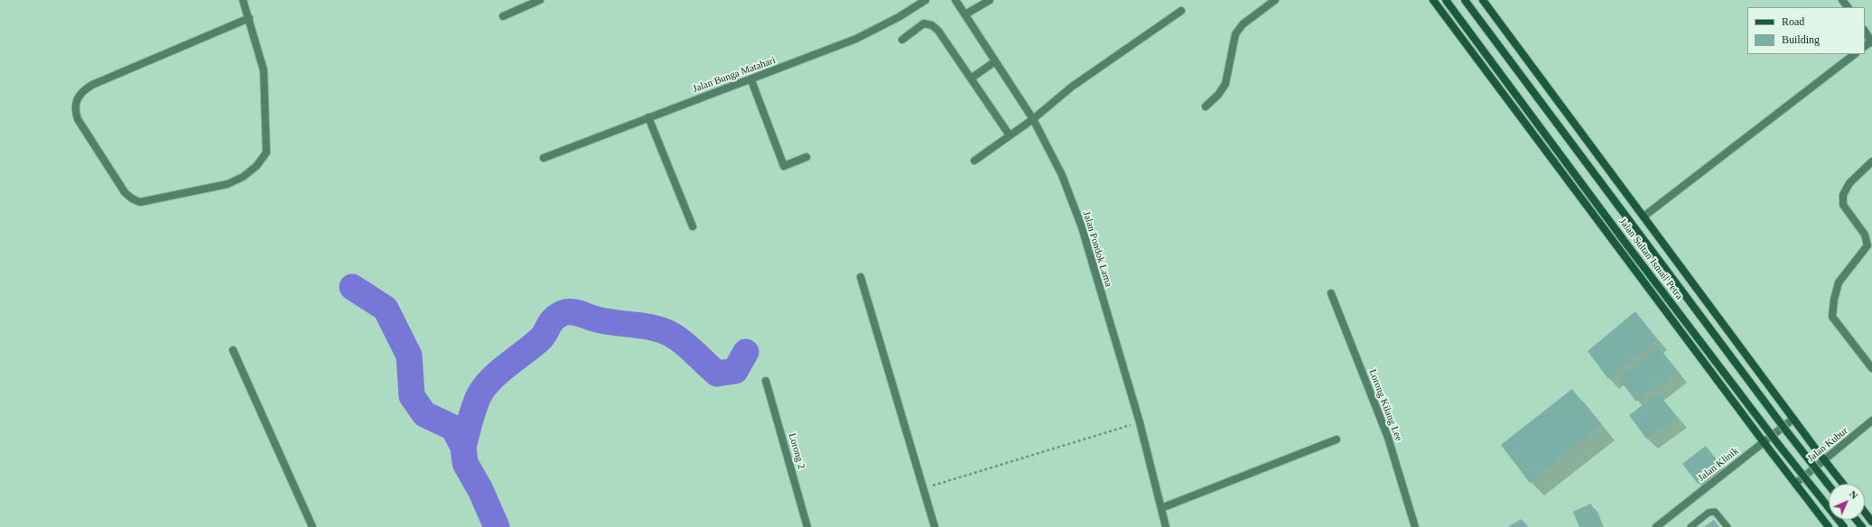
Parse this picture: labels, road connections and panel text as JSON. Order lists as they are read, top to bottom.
{
  "streets": {
    "street": [
      "Jalan Bunga Matahari",
      "Jalan Pondok Lama",
      "Jalan Sultan Ismail Petra",
      "Lorong Kilang Lee",
      "Jalan Kubur",
      "Lorong 2",
      "Jalan Klinik"
    ]
  },
  "legend": ["Road", "Building"],
  "north": "top right"
}
